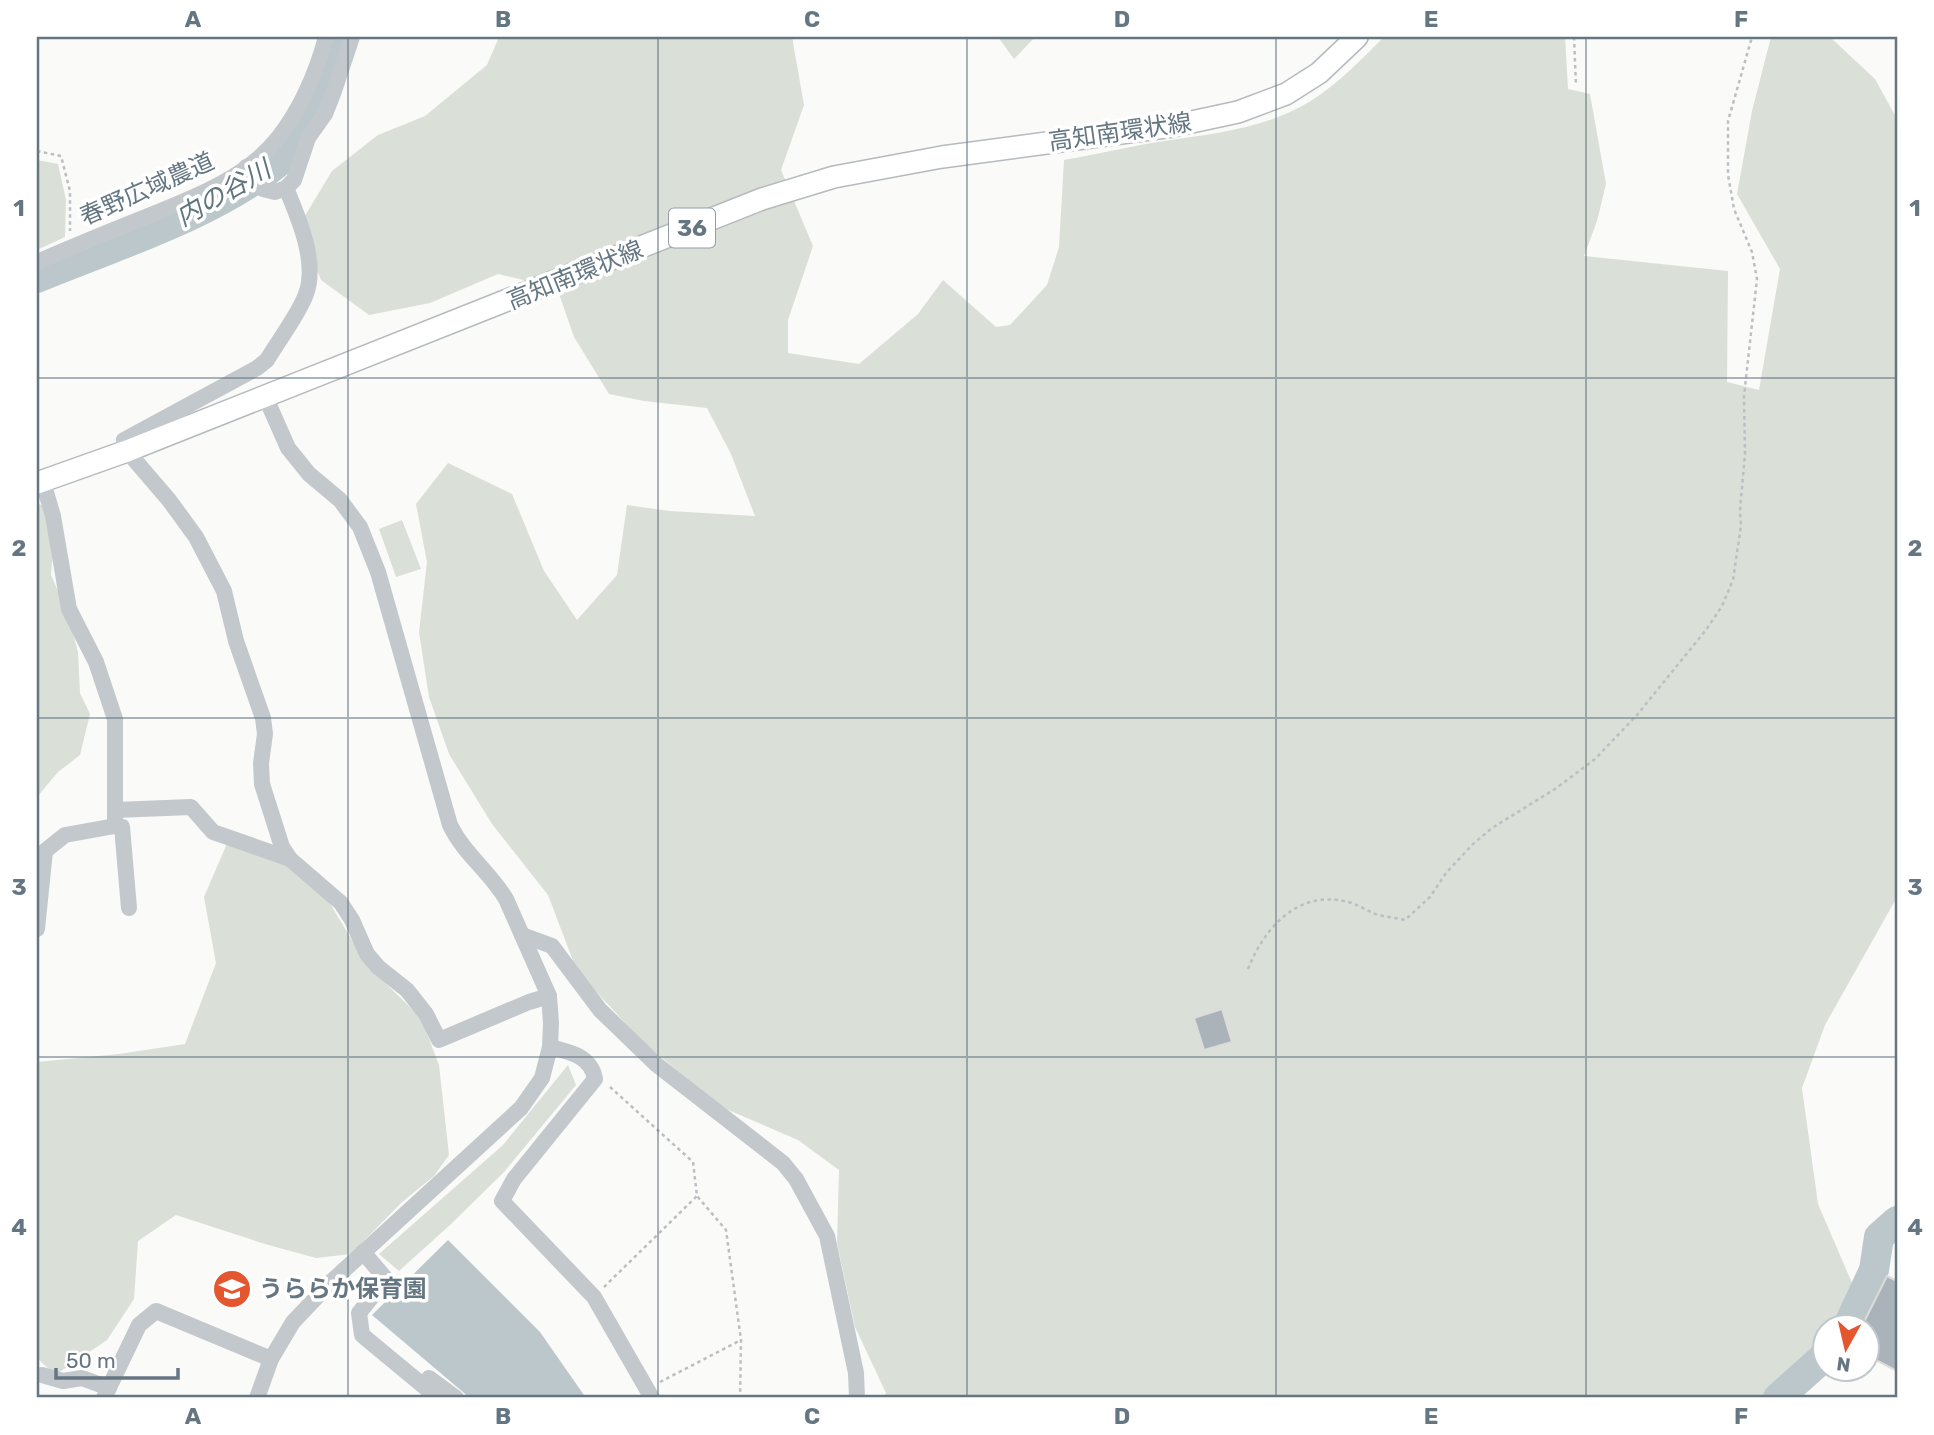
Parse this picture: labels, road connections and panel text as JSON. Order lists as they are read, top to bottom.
{
  "streets": {
    "main road": ["高知南環状線", "36"],
    "street": ["春野広域農道"]
  },
  "water": ["内の谷川"],
  "places": {
    "school or university": ["うららか保育園"]
  },
  "scale_bar": "50 m",
  "north": "bottom",
  "grid": {
    "columns": [
      "A",
      "B",
      "C",
      "D",
      "E",
      "F"
    ],
    "rows": [
      "1",
      "2",
      "3",
      "4"
    ]
  }
}
